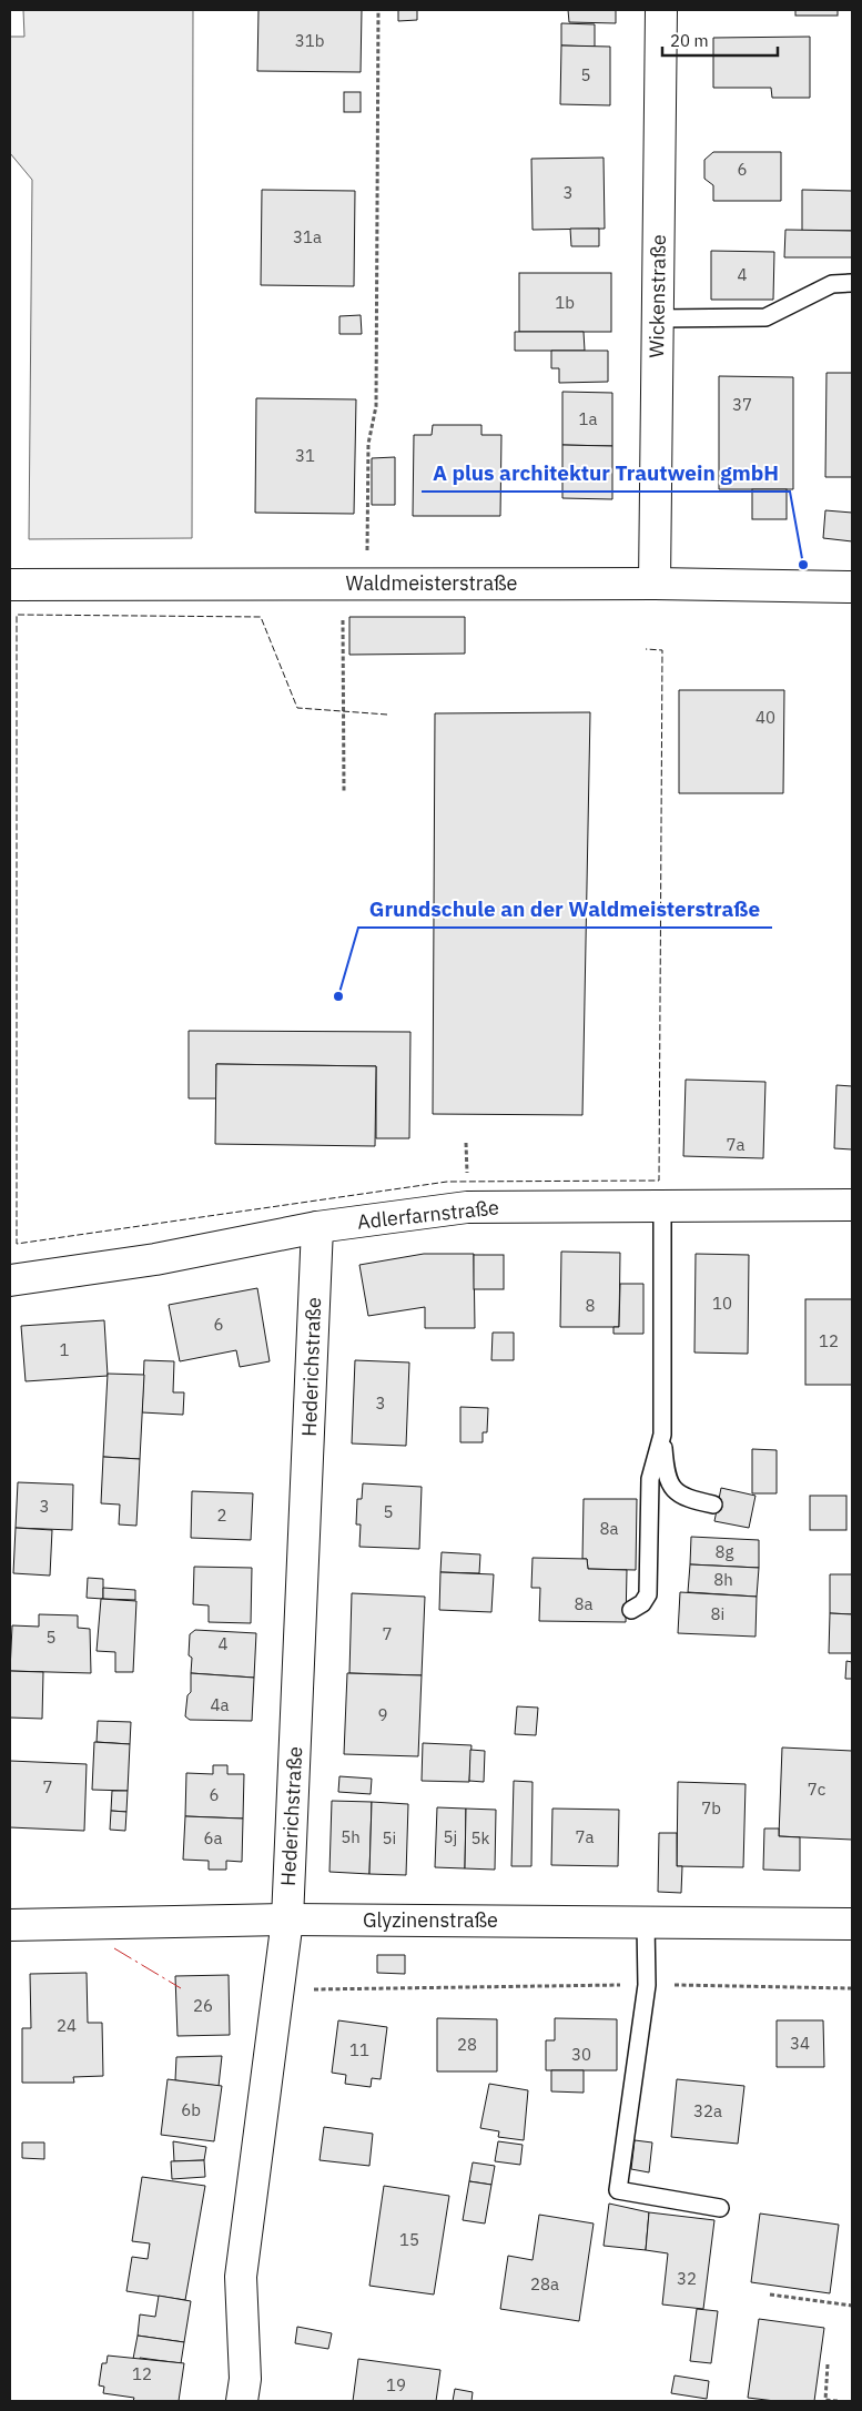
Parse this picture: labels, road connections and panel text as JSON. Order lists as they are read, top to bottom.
{
  "streets": {
    "street": [
      "Wickenstraße",
      "Waldmeisterstraße",
      "Adlerfarnstraße",
      "Hederichstraße",
      "Glyzinenstraße"
    ]
  },
  "crossings": [
    ["Wickenstraße", "Waldmeisterstraße"],
    ["Adlerfarnstraße", "Hederichstraße"],
    ["Hederichstraße", "Glyzinenstraße"]
  ],
  "places": ["A plus architektur Trautwein gmbH", "Grundschule an der Waldmeisterstraße"],
  "house_numbers": [
    "31b",
    "5",
    "6",
    "3",
    "31a",
    "4",
    "1b",
    "37",
    "1a",
    "31",
    "40",
    "7a",
    "10",
    "8",
    "6",
    "12",
    "1",
    "3",
    "3",
    "5",
    "2",
    "8a",
    "8g",
    "8h",
    "8a",
    "8i",
    "7",
    "5",
    "4",
    "4a",
    "9",
    "7",
    "7c",
    "6",
    "7b",
    "5h",
    "5j",
    "7a",
    "6a",
    "5i",
    "5k",
    "26",
    "24",
    "34",
    "28",
    "11",
    "30",
    "6b",
    "32a",
    "15",
    "32",
    "28a",
    "12",
    "19"
  ],
  "scale_bar": "20 m"
}
